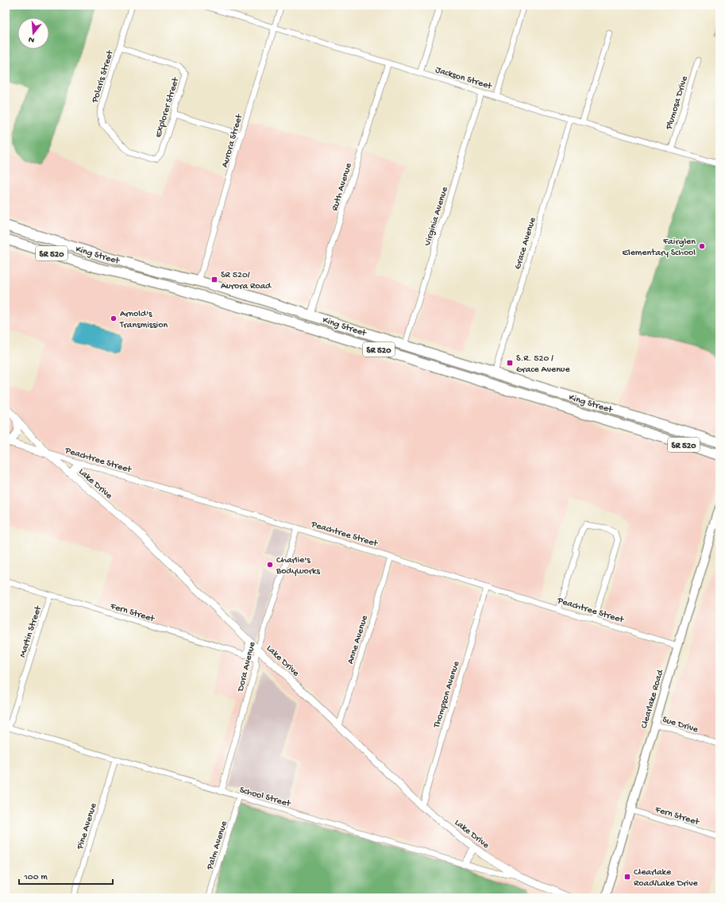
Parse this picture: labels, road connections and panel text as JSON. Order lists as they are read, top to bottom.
{
  "streets": {
    "main road": ["SR 520", "King Street", "Clearlake Road"],
    "street": [
      "Polaris Street",
      "Jackson Street",
      "Plumosa Drive",
      "Explorer Street",
      "Aurora Street",
      "Ruth Avenue",
      "Virginia Avenue",
      "Grace Avenue",
      "Peachtree Street",
      "Lake Drive",
      "Fern Street",
      "Martin Street",
      "Anne Avenue",
      "Dora Avenue",
      "Thompson Avenue",
      "Sue Drive",
      "School Street",
      "Pine Avenue",
      "Palm Avenue"
    ]
  },
  "crossings": [
    ["Polaris Street", "Explorer Street"],
    ["Jackson Street", "Plumosa Drive"],
    ["Jackson Street", "Aurora Street"],
    ["Jackson Street", "Ruth Avenue"],
    ["Jackson Street", "Virginia Avenue"],
    ["Jackson Street", "Grace Avenue"],
    ["Aurora Street", "King Street"],
    ["Ruth Avenue", "King Street"],
    ["Virginia Avenue", "King Street"],
    ["Grace Avenue", "King Street"],
    ["Peachtree Street", "Lake Drive"],
    ["Peachtree Street", "Anne Avenue"],
    ["Peachtree Street", "Dora Avenue"],
    ["Peachtree Street", "Thompson Avenue"],
    ["Peachtree Street", "Clearlake Road"],
    ["Lake Drive", "Anne Avenue"],
    ["Lake Drive", "Dora Avenue"],
    ["Lake Drive", "Thompson Avenue"],
    ["Lake Drive", "School Street"],
    ["Fern Street", "Martin Street"],
    ["Fern Street", "Dora Avenue"],
    ["Fern Street", "Clearlake Road"],
    ["Martin Street", "School Street"],
    ["Dora Avenue", "School Street"],
    ["Clearlake Road", "Sue Drive"],
    ["School Street", "Pine Avenue"],
    ["School Street", "Palm Avenue"]
  ],
  "places": {
    "other": ["Fairglen Elementary School", "Arnold's Transmission", "Charlie's Bodyworks"],
    "transit": ["SR 520/ Aurora Road", "S.R. 520 / Grace Avenue", "Clearlake Road/Lake Drive"]
  },
  "scale_bar": "100 m",
  "north": "bottom"
}
